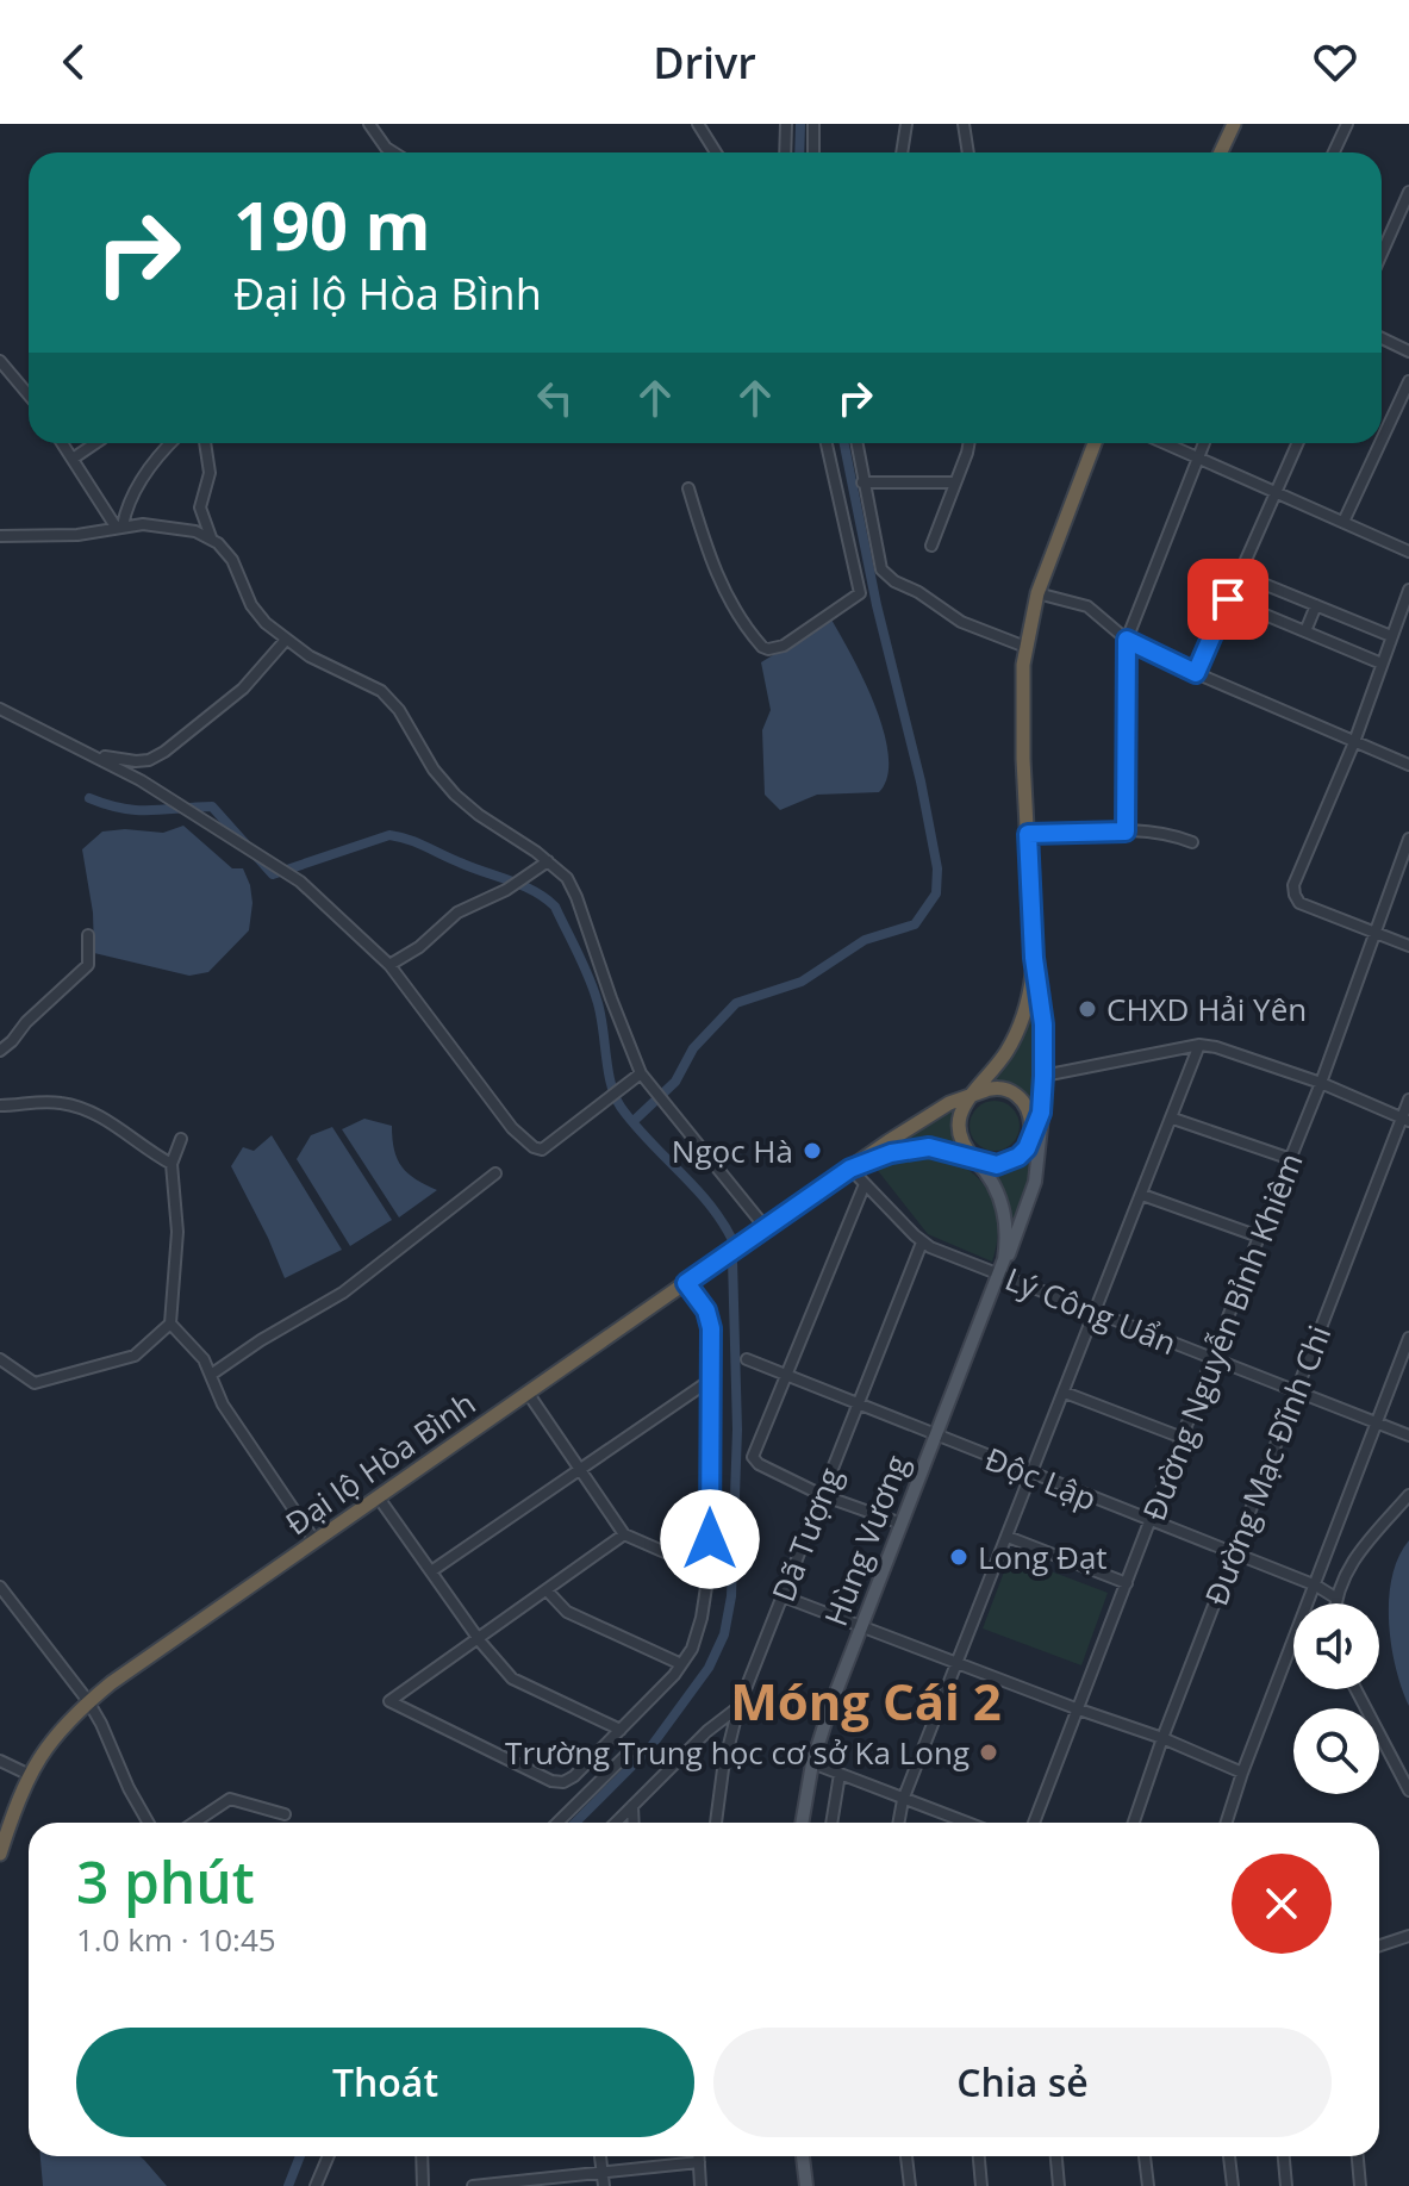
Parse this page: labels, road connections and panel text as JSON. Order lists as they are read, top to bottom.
{
  "streets": {
    "highway": ["Đại lộ Hòa Bình"],
    "main road": ["Hùng Vương"],
    "street": [
      "Lý Công Uẩn",
      "Đường Nguyễn Bỉnh Khiêm",
      "Đường Mạc Đĩnh Chi",
      "Độc Lập",
      "Dã Tượng"
    ]
  },
  "crossings": [
    ["Lý Công Uẩn", "Đường Nguyễn Bỉnh Khiêm"],
    ["Lý Công Uẩn", "Đại lộ Hòa Bình"],
    ["Lý Công Uẩn", "Đường Mạc Đĩnh Chi"],
    ["Lý Công Uẩn", "Dã Tượng"],
    ["Lý Công Uẩn", "Hùng Vương"],
    ["Đường Nguyễn Bỉnh Khiêm", "Độc Lập"],
    ["Đường Mạc Đĩnh Chi", "Độc Lập"],
    ["Độc Lập", "Dã Tượng"],
    ["Độc Lập", "Hùng Vương"]
  ],
  "districts": ["Móng Cái 2"],
  "places": [
    "CHXD Hải Yên",
    "Ngọc Hà",
    "Long Đạt",
    "Trường Trung học cơ sở Ka Long"
  ],
  "page": {
    "header": "Drivr",
    "turn": ["190 m", "Đại lộ Hòa Bình"],
    "heading": ["3 phút", "1.0 km · 10:45"],
    "buttons": ["Thoát", "Chia sẻ"]
  }
}
